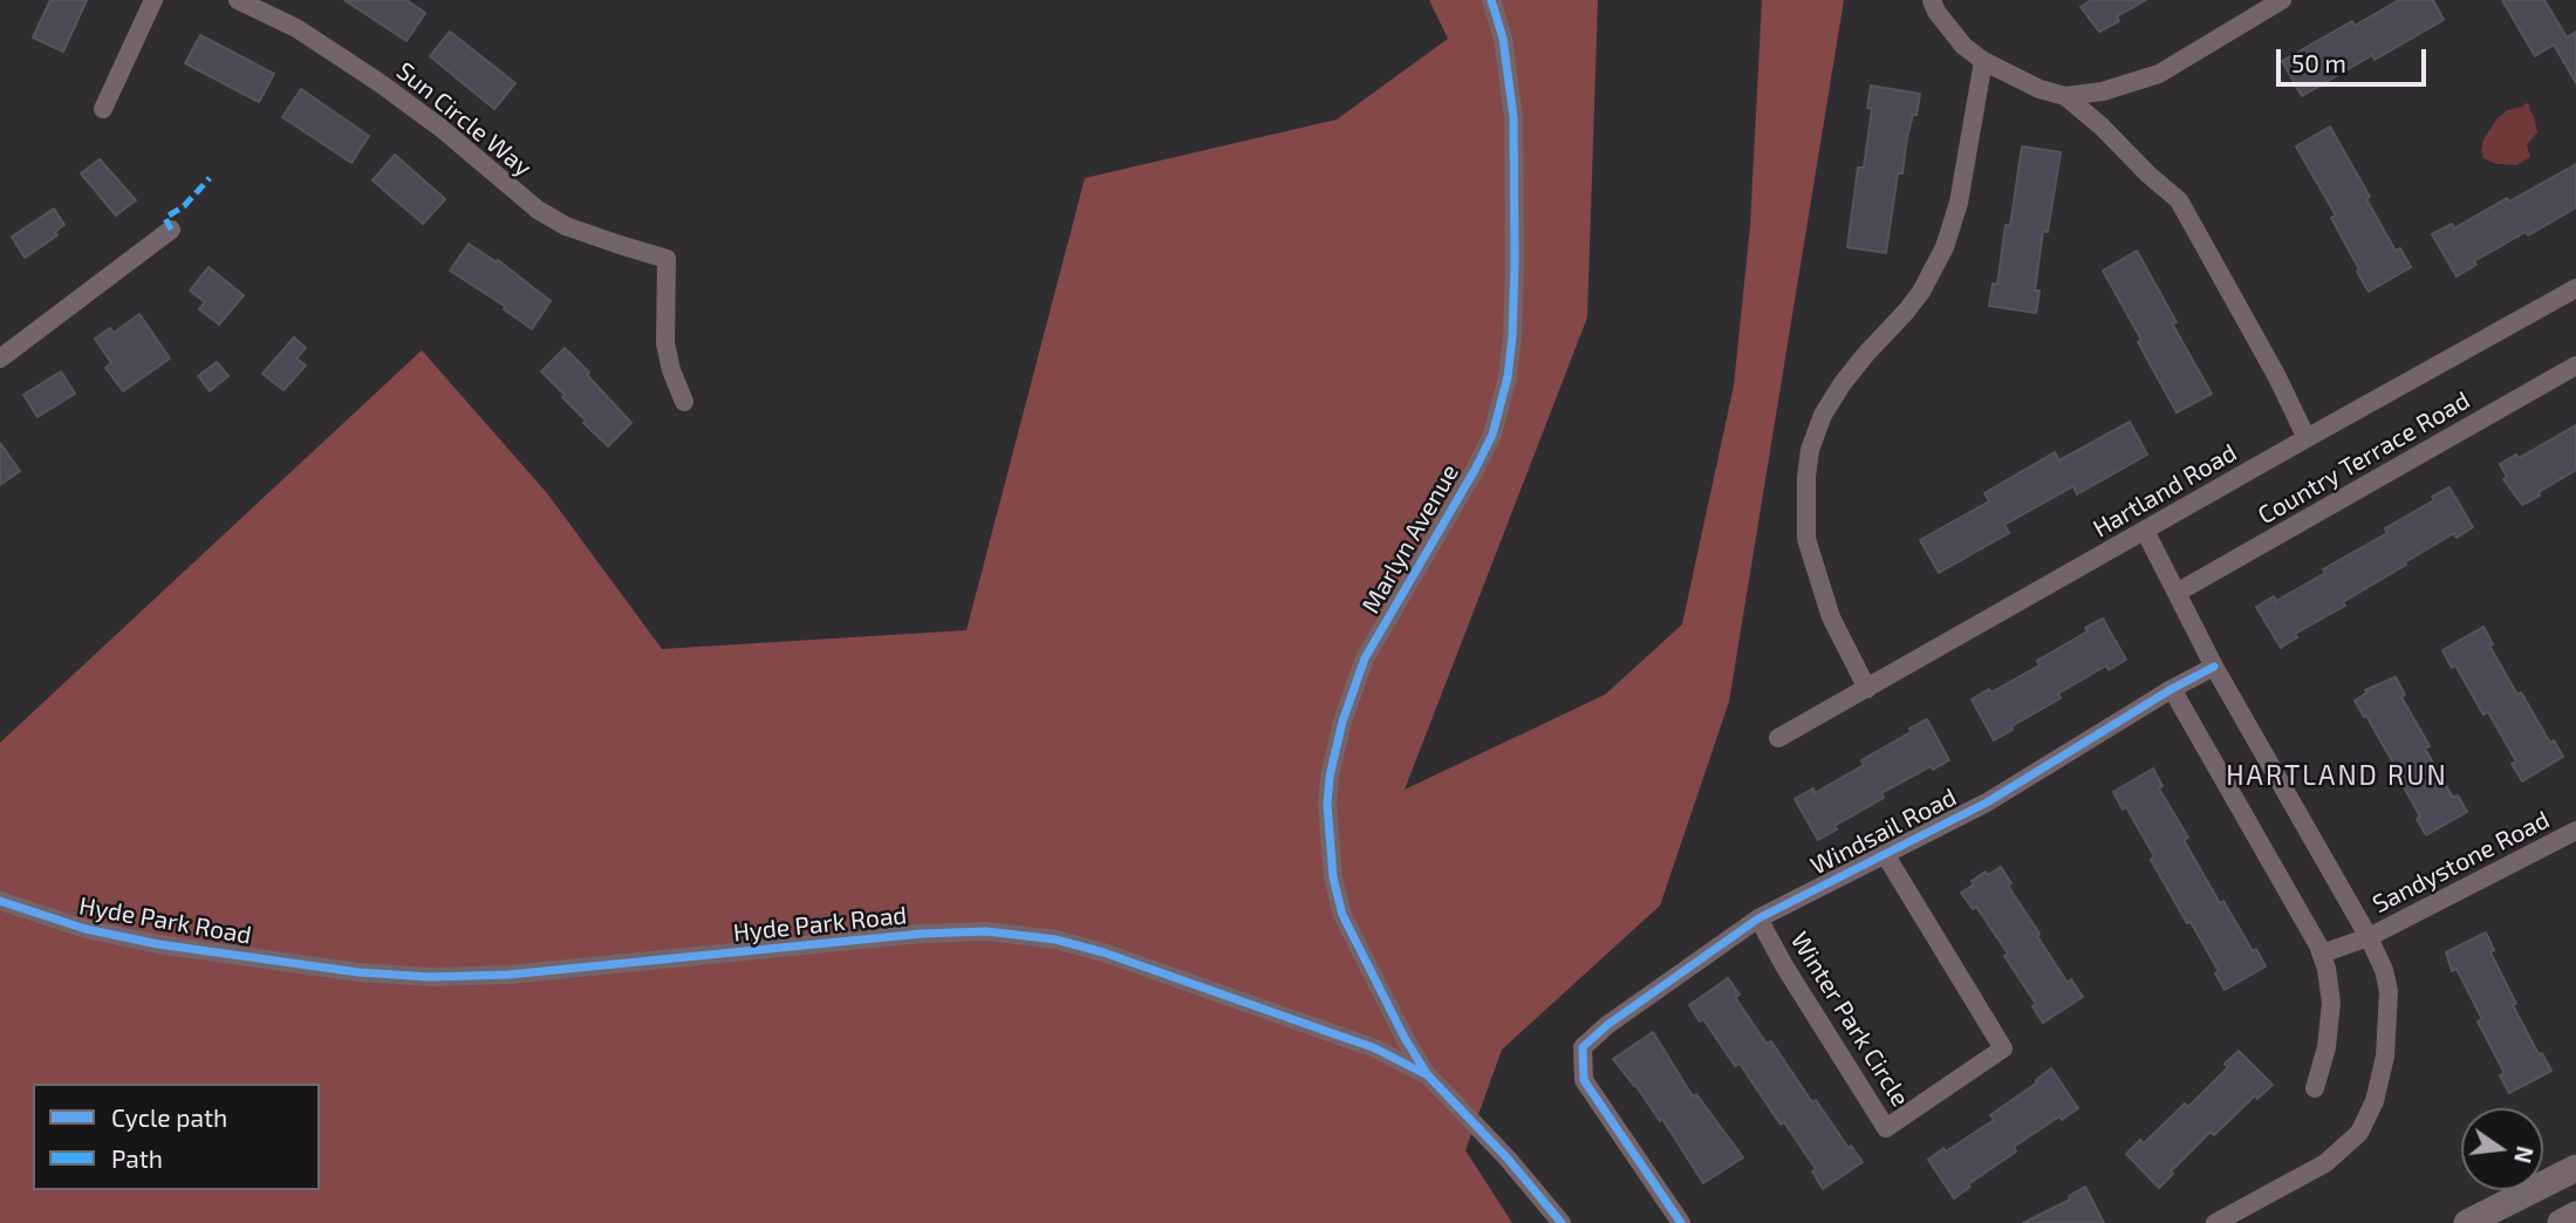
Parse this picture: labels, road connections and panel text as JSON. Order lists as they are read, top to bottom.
{
  "streets": {
    "street": [
      "Sun Circle Way",
      "Country Terrace Road",
      "Hartland Road",
      "Marlyn Avenue",
      "Windsail Road",
      "Sandystone Road",
      "Hyde Park Road",
      "Winter Park Circle"
    ]
  },
  "crossings": [
    ["Marlyn Avenue", "Hyde Park Road"],
    ["Windsail Road", "Winter Park Circle"]
  ],
  "districts": ["HARTLAND RUN"],
  "legend": ["Cycle path", "Path"],
  "scale_bar": "50 m",
  "north": "right"
}
